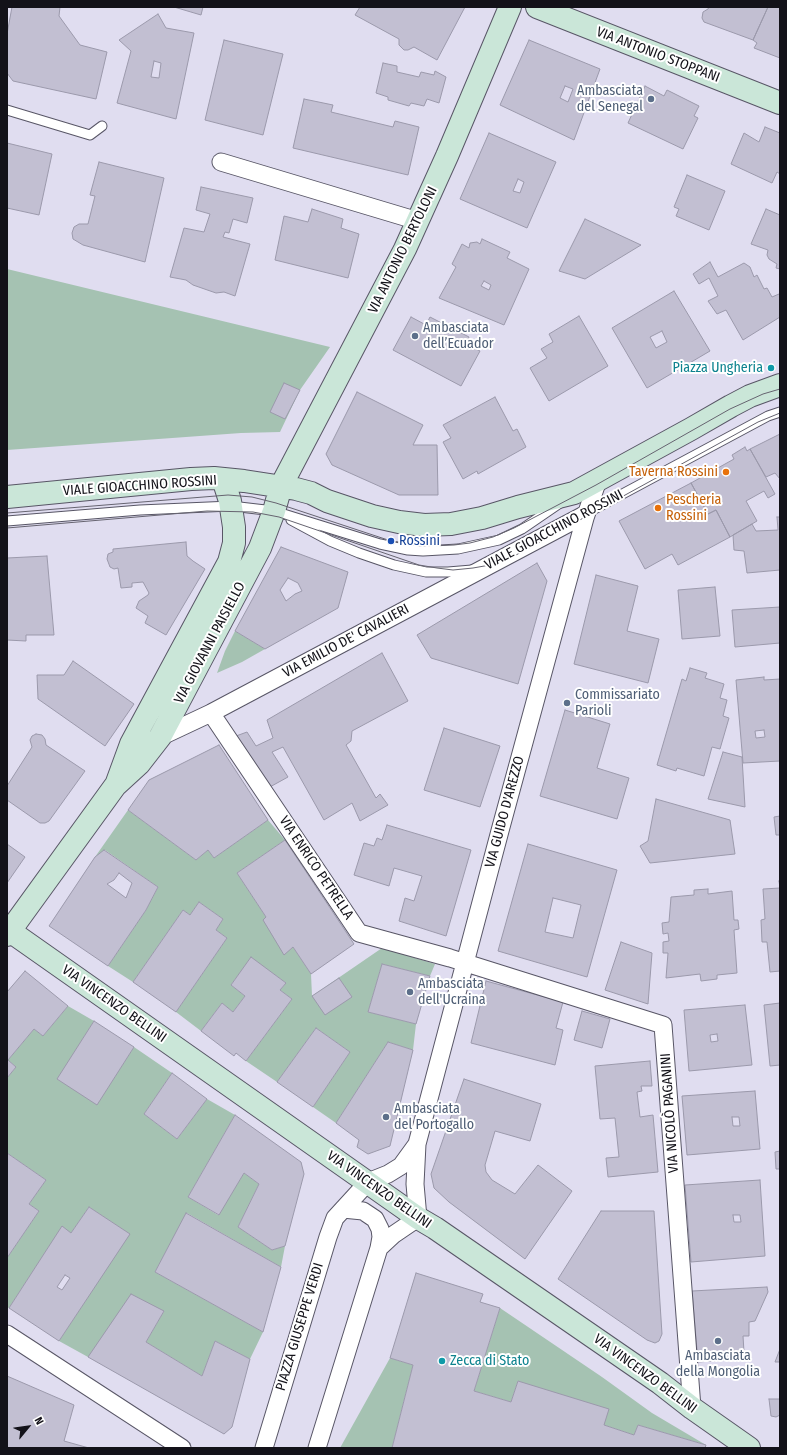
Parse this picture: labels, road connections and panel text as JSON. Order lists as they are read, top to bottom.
{
  "streets": {
    "street": [
      "VIA ANTONIO STOPPANI",
      "VIA ANTONIO BERTOLONI",
      "VIALE GIOACCHINO ROSSINI",
      "VIA EMILIO DE' CAVALIERI",
      "VIA GIOVANNI PAISIELLO",
      "VIA GUIDO D'AREZZO",
      "VIA ENRICO PETRELLA",
      "VIA VINCENZO BELLINI",
      "VIA NICOLÒ PAGANINI",
      "PIAZZA GIUSEPPE VERDI"
    ]
  },
  "crossings": [
    ["VIA ANTONIO BERTOLONI", "VIALE GIOACCHINO ROSSINI"],
    ["VIA ANTONIO BERTOLONI", "VIA GIOVANNI PAISIELLO"],
    ["VIALE GIOACCHINO ROSSINI", "VIA EMILIO DE' CAVALIERI"],
    ["VIALE GIOACCHINO ROSSINI", "VIA GIOVANNI PAISIELLO"],
    ["VIALE GIOACCHINO ROSSINI", "VIA GUIDO D'AREZZO"],
    ["VIA EMILIO DE' CAVALIERI", "VIA GIOVANNI PAISIELLO"],
    ["VIA EMILIO DE' CAVALIERI", "VIA ENRICO PETRELLA"],
    ["VIA GIOVANNI PAISIELLO", "VIA VINCENZO BELLINI"],
    ["VIA GUIDO D'AREZZO", "VIA ENRICO PETRELLA"],
    ["VIA GUIDO D'AREZZO", "VIA VINCENZO BELLINI"],
    ["VIA GUIDO D'AREZZO", "VIA NICOLÒ PAGANINI"],
    ["VIA GUIDO D'AREZZO", "PIAZZA GIUSEPPE VERDI"],
    ["VIA ENRICO PETRELLA", "VIA NICOLÒ PAGANINI"],
    ["VIA VINCENZO BELLINI", "VIA NICOLÒ PAGANINI"],
    ["VIA VINCENZO BELLINI", "PIAZZA GIUSEPPE VERDI"]
  ],
  "places": [
    "Ambasciata del Senegal",
    "Ambasciata dell’Ecuador",
    "Piazza Ungheria",
    "Taverna Rossini",
    "Pescheria Rossini",
    "Rossini",
    "Commissariato Parioli",
    "Ambasciata dell'Ucraina",
    "Ambasciata del Portogallo",
    "Ambasciata della Mongolia",
    "Zecca di Stato"
  ],
  "north": "top right"
}
